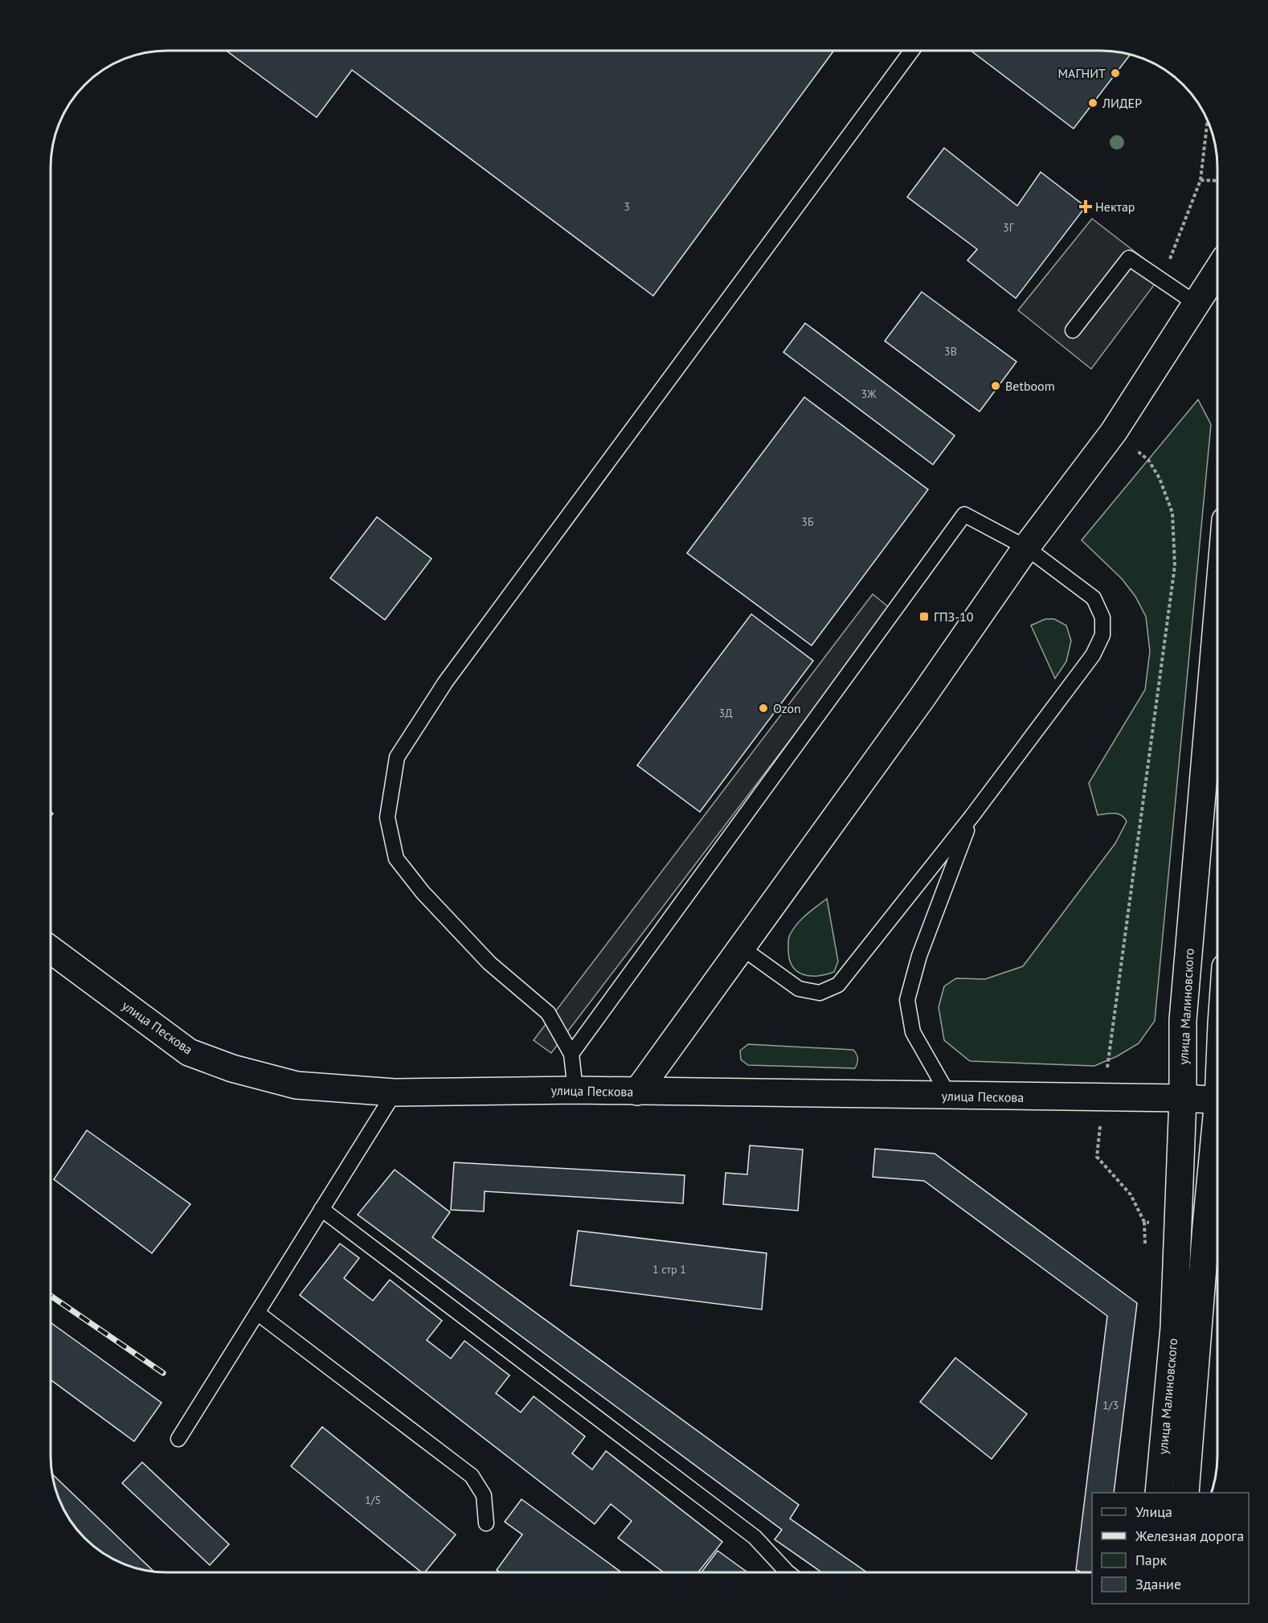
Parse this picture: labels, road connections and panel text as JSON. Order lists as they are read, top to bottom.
{
  "streets": {
    "main road": ["улица Малиновского", "улица Пескова"]
  },
  "crossings": [
    ["улица Малиновского", "улица Пескова"]
  ],
  "places": {
    "other": [
      "МАГНИТ",
      "ЛИДЕР",
      "Betboom",
      "Ozon"
    ],
    "health": ["Нектар"],
    "transit": ["ГПЗ-10"]
  },
  "house_numbers": [
    "3",
    "3Г",
    "3В",
    "3Ж",
    "3Б",
    "3Д",
    "1 стр 1",
    "1/3",
    "1/5"
  ],
  "legend": [
    "Улица",
    "Железная дорога",
    "Парк",
    "Здание"
  ]
}
